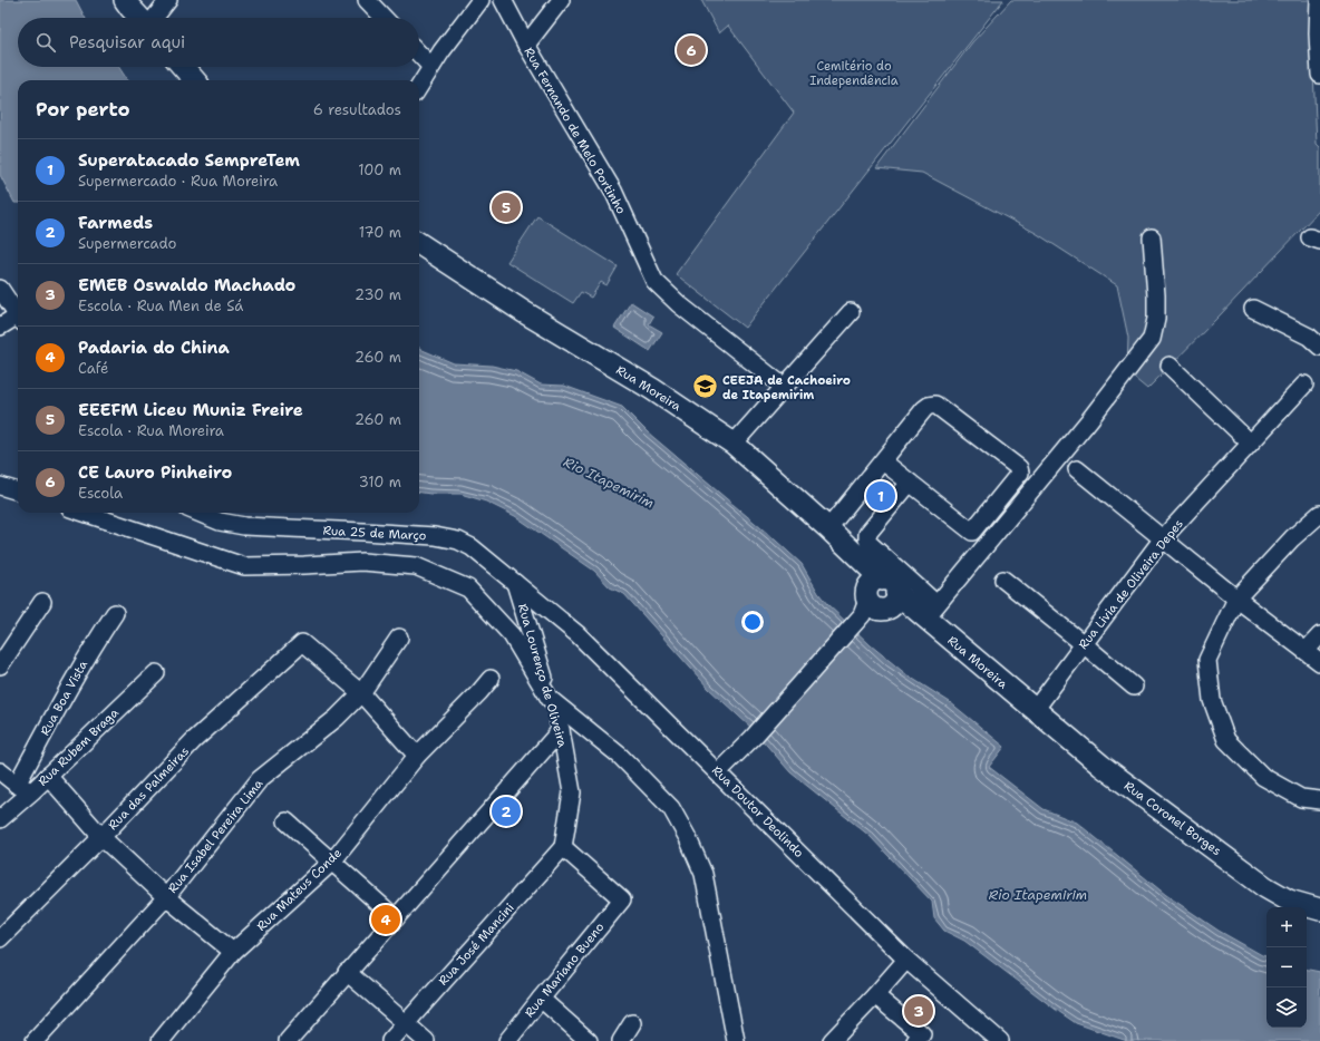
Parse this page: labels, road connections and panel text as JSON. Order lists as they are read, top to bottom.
{
  "streets": {
    "main road": ["Rua Moreira", "Rua Coronel Borges"],
    "street": [
      "Rua Fernando de Melo Portinho",
      "Rua 25 de Março",
      "Rua Livia de Oliveira Depes",
      "Rua Lourenço de Oliveira",
      "Rua Boa Vista",
      "Rua Rubem Braga",
      "Rua das Palmeiras",
      "Rua Doutor Deolindo",
      "Rua Isabel Pereira Lima",
      "Rua Mateus Conde",
      "Rua José Mancini",
      "Rua Mariano Bueno"
    ]
  },
  "crossings": [
    ["Rua Moreira", "Rua Livia de Oliveira Depes"],
    ["Rua Moreira", "Rua Coronel Borges"],
    ["Rua 25 de Março", "Rua Lourenço de Oliveira"],
    ["Rua 25 de Março", "Rua Doutor Deolindo"],
    ["Rua Livia de Oliveira Depes", "Rua Coronel Borges"],
    ["Rua Lourenço de Oliveira", "Rua Doutor Deolindo"],
    ["Rua Lourenço de Oliveira", "Rua José Mancini"],
    ["Rua Lourenço de Oliveira", "Rua Mariano Bueno"],
    ["Rua das Palmeiras", "Rua Isabel Pereira Lima"],
    ["Rua José Mancini", "Rua Mariano Bueno"]
  ],
  "water": ["Rio Itapemirim"],
  "parks": ["Cemitério do Independência"],
  "places": {
    "school or university": ["CEEJA de Cachoeiro de Itapemirim"]
  },
  "page": {
    "search": "Pesquisar aqui",
    "pins": [
      "6",
      "5",
      "1",
      "2",
      "4",
      "3"
    ],
    "heading": ["Por perto", "6 resultados"],
    "list": [
      {
        "mark": "1",
        "name": "Superatacado SempreTem",
        "note": "Supermercado · Rua Moreira",
        "value": "100 m"
      },
      {
        "mark": "2",
        "name": "Farmeds",
        "note": "Supermercado",
        "value": "170 m"
      },
      {
        "mark": "3",
        "name": "EMEB Oswaldo Machado",
        "note": "Escola · Rua Men de Sá",
        "value": "230 m"
      },
      {
        "mark": "4",
        "name": "Padaria do China",
        "note": "Café",
        "value": "260 m"
      },
      {
        "mark": "5",
        "name": "EEEFM Liceu Muniz Freire",
        "note": "Escola · Rua Moreira",
        "value": "260 m"
      },
      {
        "mark": "6",
        "name": "CE Lauro Pinheiro",
        "note": "Escola",
        "value": "310 m"
      }
    ],
    "map_buttons": ["+", "−"]
  }
}
